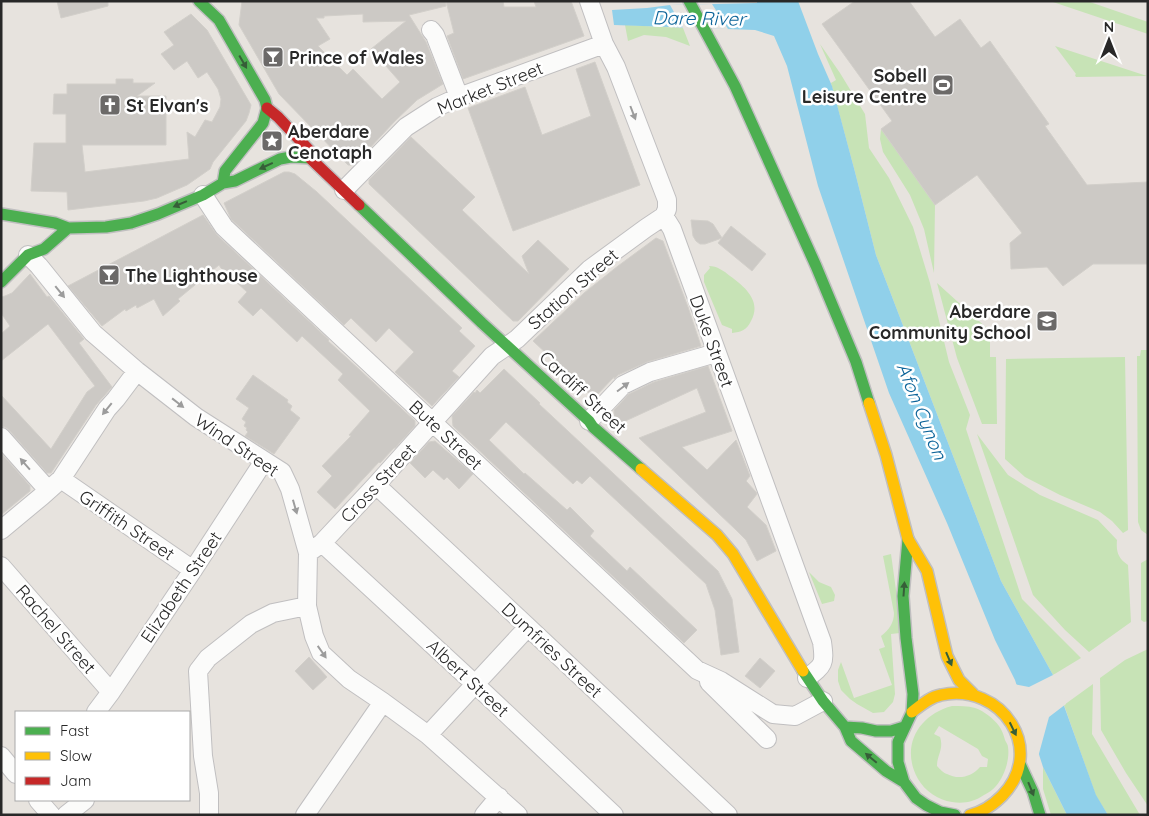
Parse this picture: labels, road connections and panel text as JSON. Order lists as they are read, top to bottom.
{
  "streets": {
    "main road": ["Cardiff Street"],
    "street": [
      "Market Street",
      "Station Street",
      "Duke Street",
      "Bute Street",
      "Wind Street",
      "Cross Street",
      "Griffith Street",
      "Elizabeth Street",
      "Rachel Street",
      "Dumfries Street",
      "Albert Street"
    ]
  },
  "crossings": [
    ["Market Street", "Duke Street"],
    ["Market Street", "Cardiff Street"],
    ["Station Street", "Duke Street"],
    ["Station Street", "Cardiff Street"],
    ["Station Street", "Cross Street"],
    ["Duke Street", "Cardiff Street"],
    ["Cardiff Street", "Bute Street"],
    ["Cardiff Street", "Cross Street"],
    ["Bute Street", "Cross Street"],
    ["Wind Street", "Cross Street"],
    ["Wind Street", "Elizabeth Street"],
    ["Wind Street", "Albert Street"],
    ["Cross Street", "Dumfries Street"],
    ["Cross Street", "Albert Street"],
    ["Griffith Street", "Elizabeth Street"],
    ["Elizabeth Street", "Rachel Street"]
  ],
  "one_way": ["Wind Street"],
  "water": ["Dare River", "Afon Cynon"],
  "places": {
    "bar": ["Prince of Wales", "The Lighthouse"],
    "sports": ["Sobell Leisure Centre"],
    "church": ["St Elvan's"],
    "place": ["Aberdare Cenotaph"],
    "school or university": ["Aberdare Community School"]
  },
  "legend": ["Fast", "Slow", "Jam"],
  "north": "top"
}
